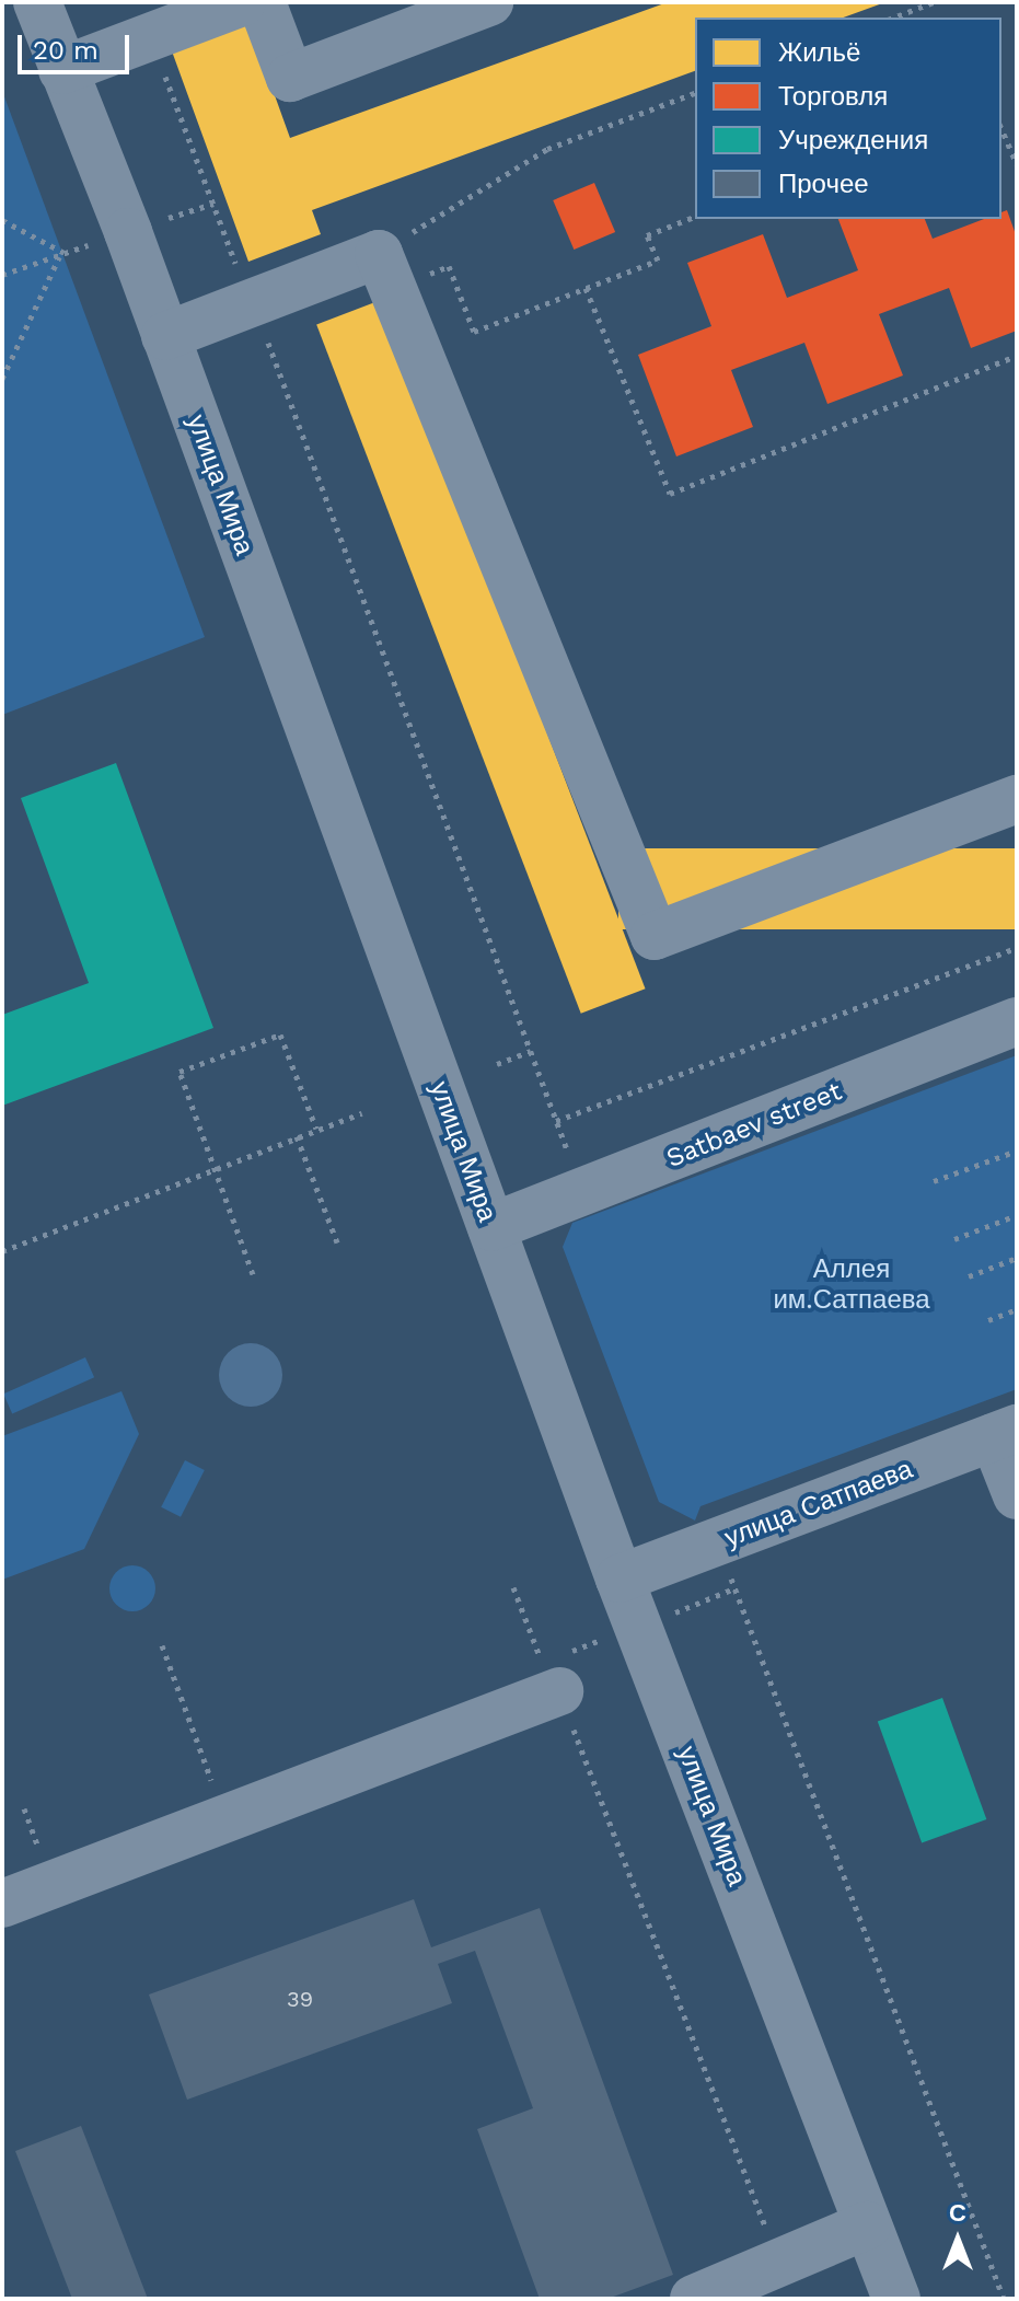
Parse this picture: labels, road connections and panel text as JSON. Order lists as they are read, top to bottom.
{
  "streets": {
    "street": ["улица Мира", "Satbaev street", "улица Сатпаева"]
  },
  "crossings": [
    ["улица Мира", "Satbaev street"],
    ["улица Мира", "улица Сатпаева"]
  ],
  "parks": ["Аллея им.Сатпаева"],
  "house_numbers": ["39"],
  "legend": [
    "Жильё",
    "Торговля",
    "Учреждения",
    "Прочее"
  ],
  "scale_bar": "20 m",
  "north": "top"
}
